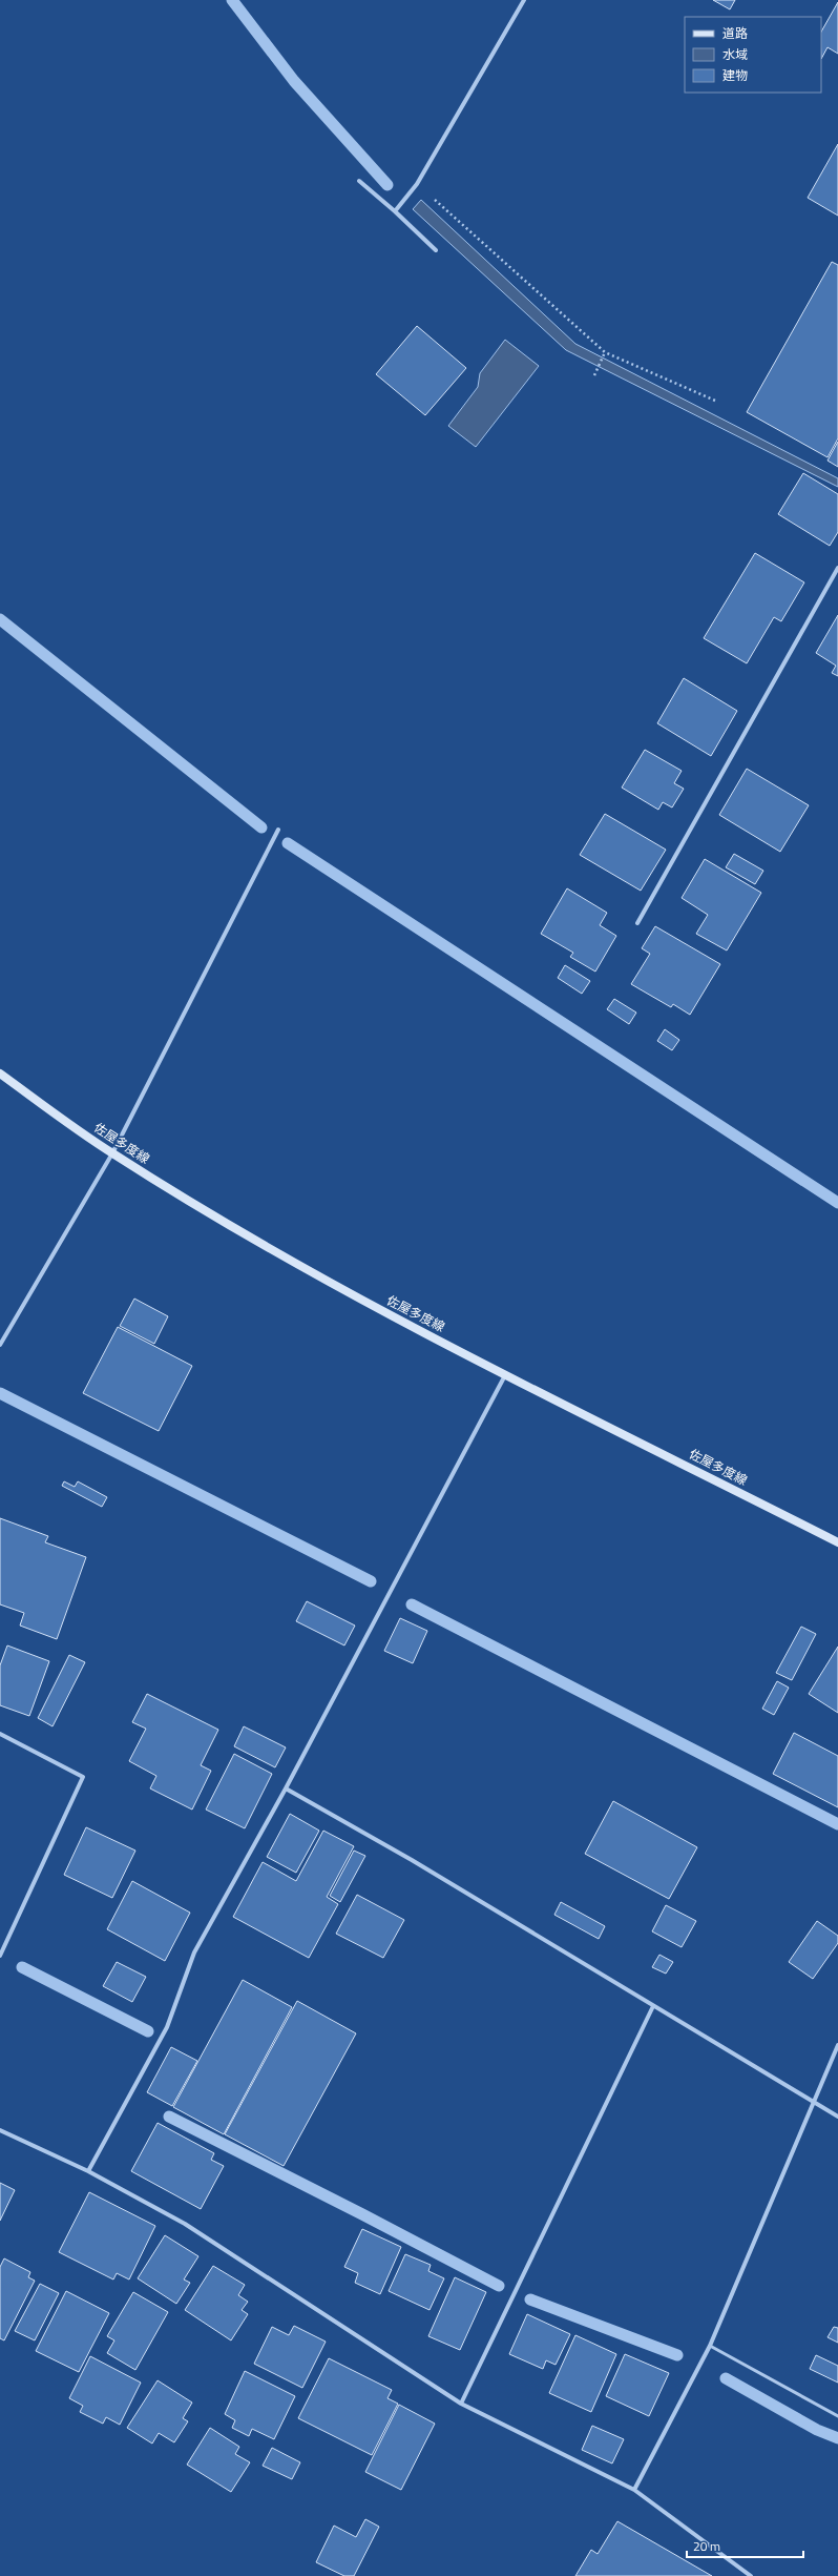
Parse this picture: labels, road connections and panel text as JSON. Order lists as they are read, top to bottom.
{
  "streets": {
    "main road": ["佐屋多度線"]
  },
  "legend": ["道路", "水域", "建物"],
  "scale_bar": "20 m"
}
